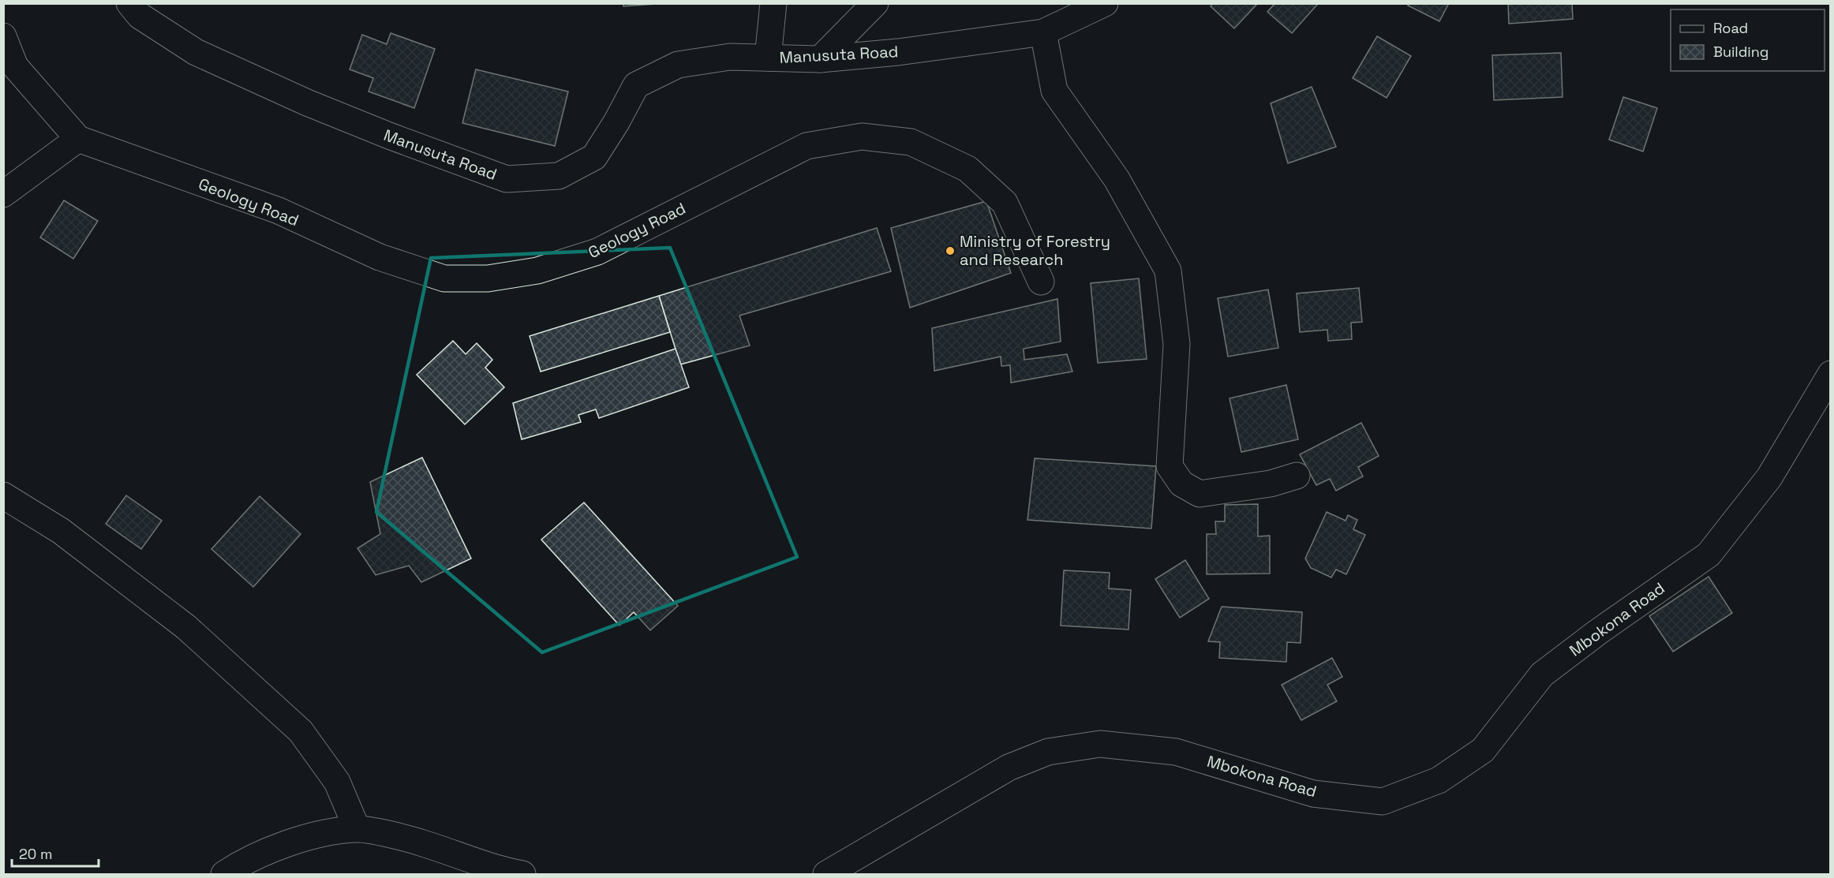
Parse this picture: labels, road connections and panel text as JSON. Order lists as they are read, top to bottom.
{
  "streets": {
    "street": ["Manusuta Road", "Geology Road", "Mbokona Road"]
  },
  "places": ["Ministry of Forestry and Research"],
  "legend": ["Road", "Building"],
  "scale_bar": "20 m"
}
